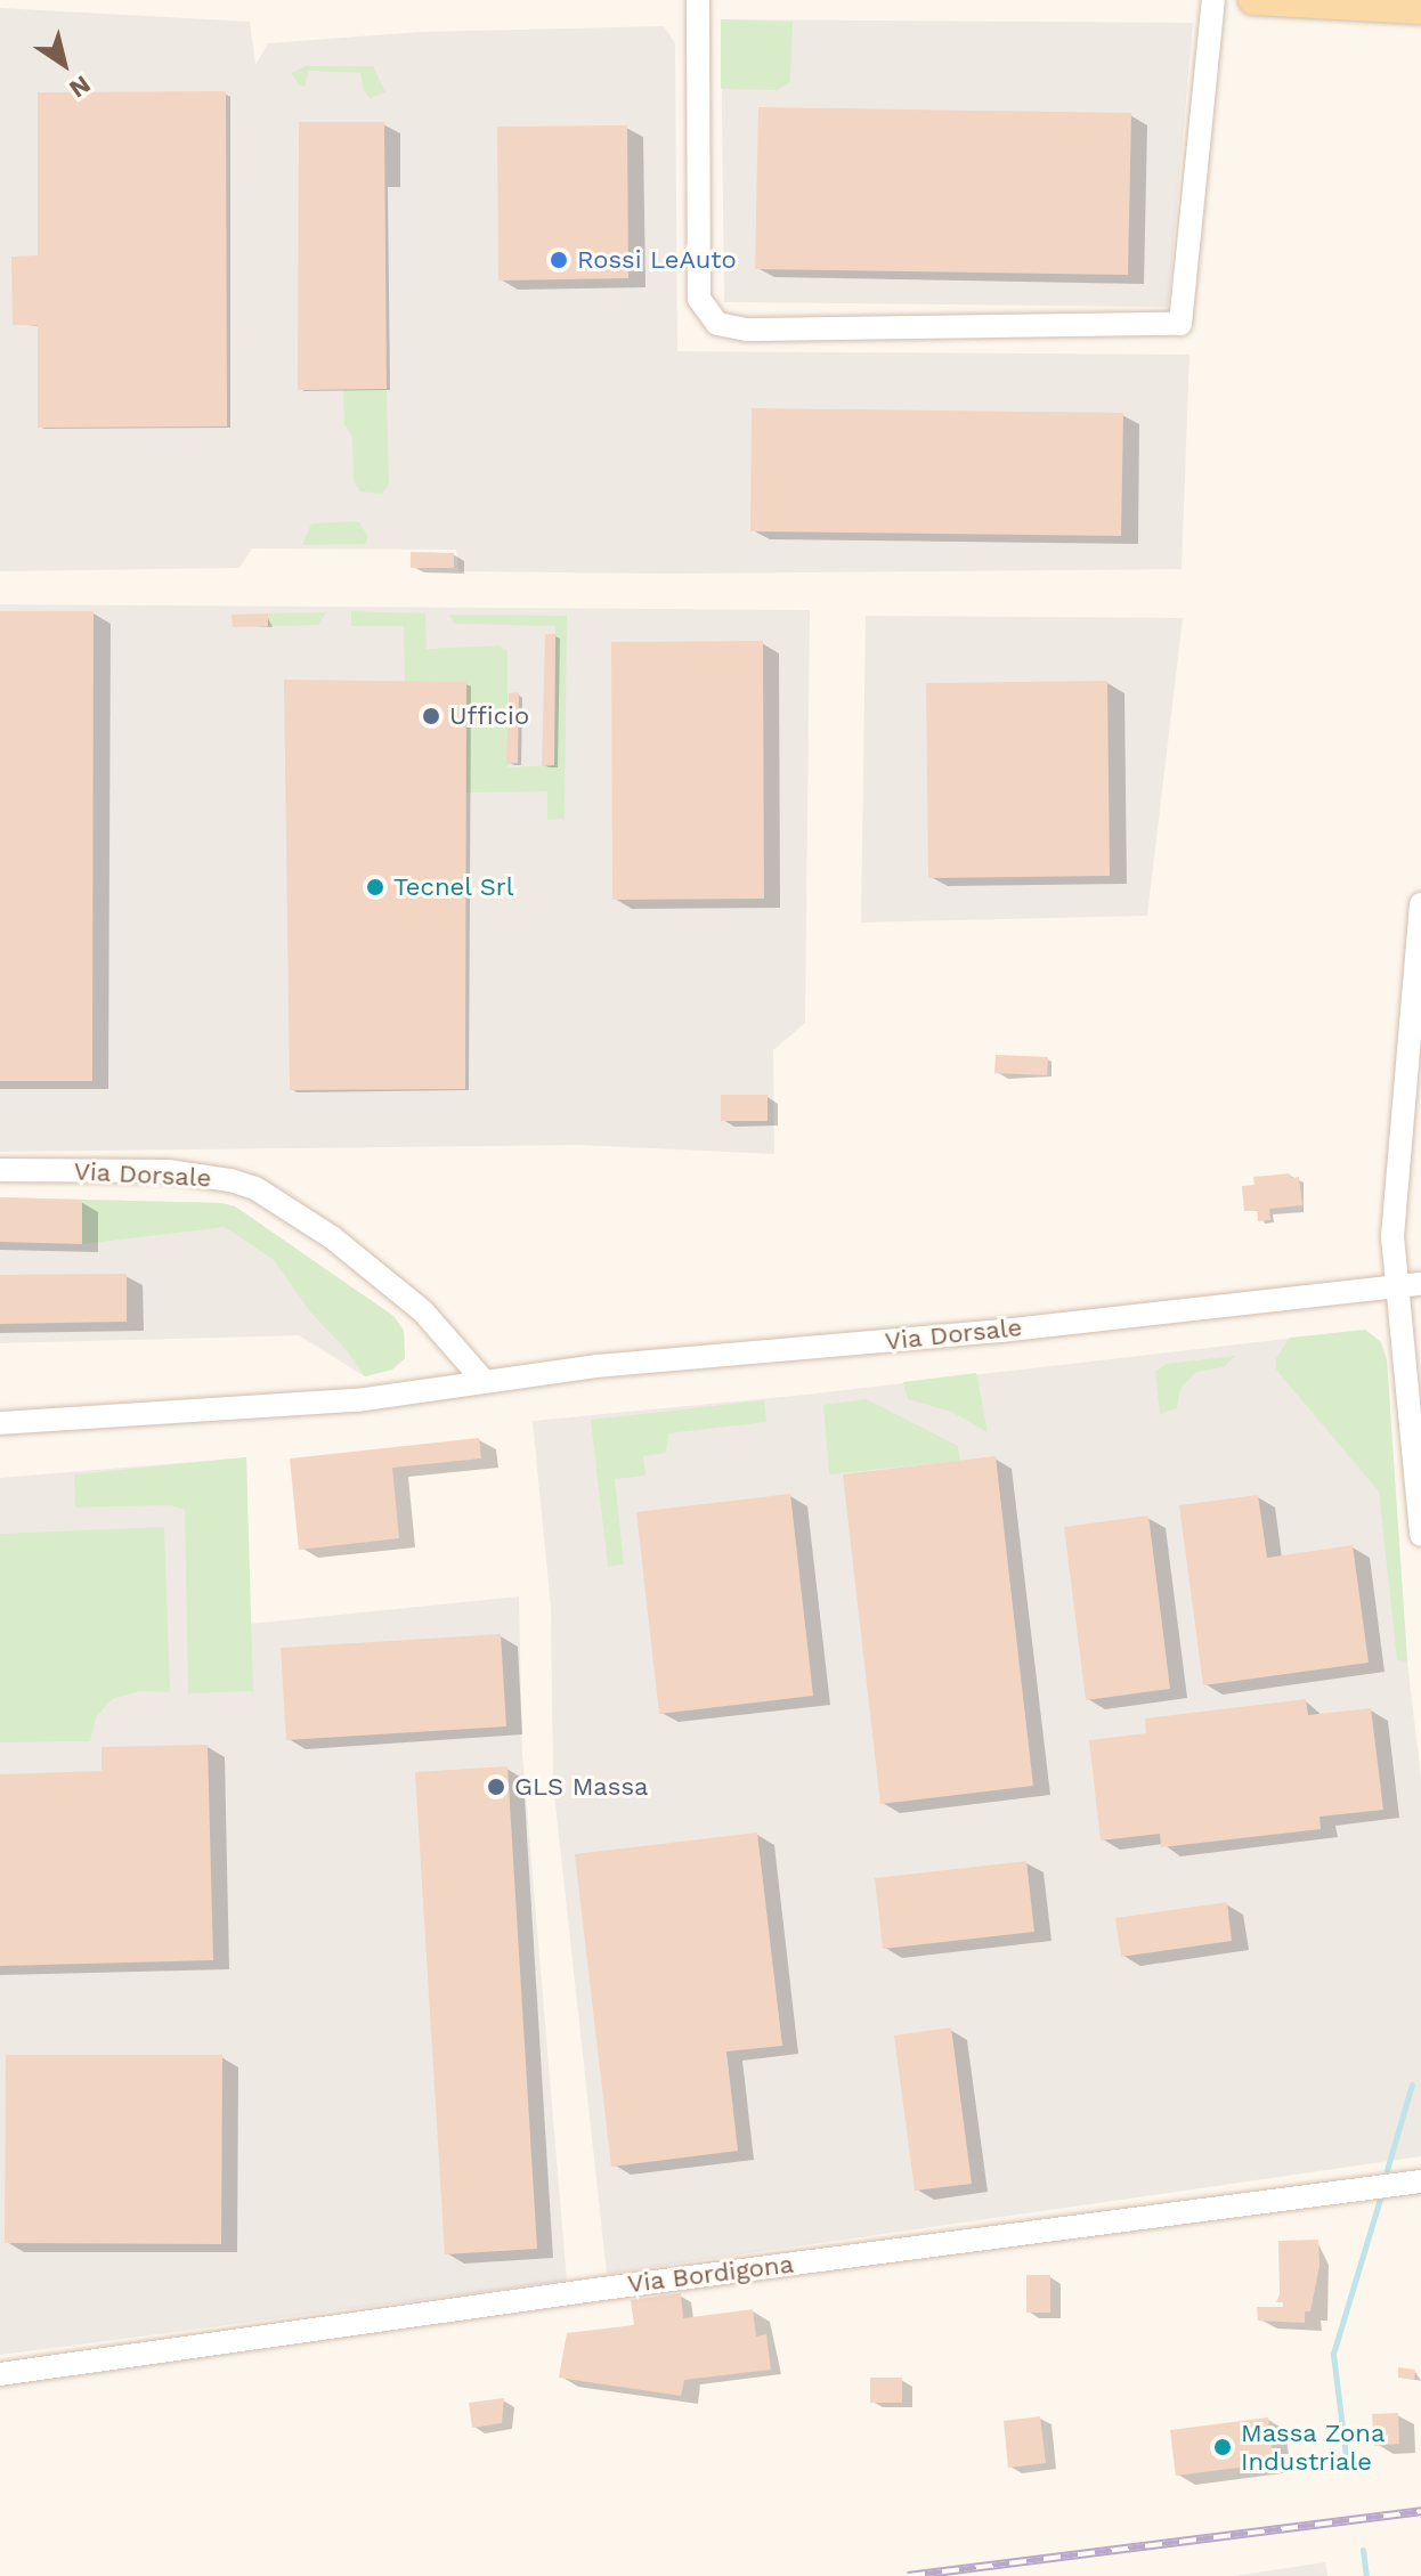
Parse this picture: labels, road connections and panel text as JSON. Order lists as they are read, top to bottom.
{
  "streets": {
    "street": ["Via Dorsale", "Via Bordigona"]
  },
  "places": [
    "Rossi LeAuto",
    "Ufficio",
    "Tecnel Srl",
    "GLS Massa",
    "Massa Zona Industriale"
  ],
  "north": "bottom right"
}
